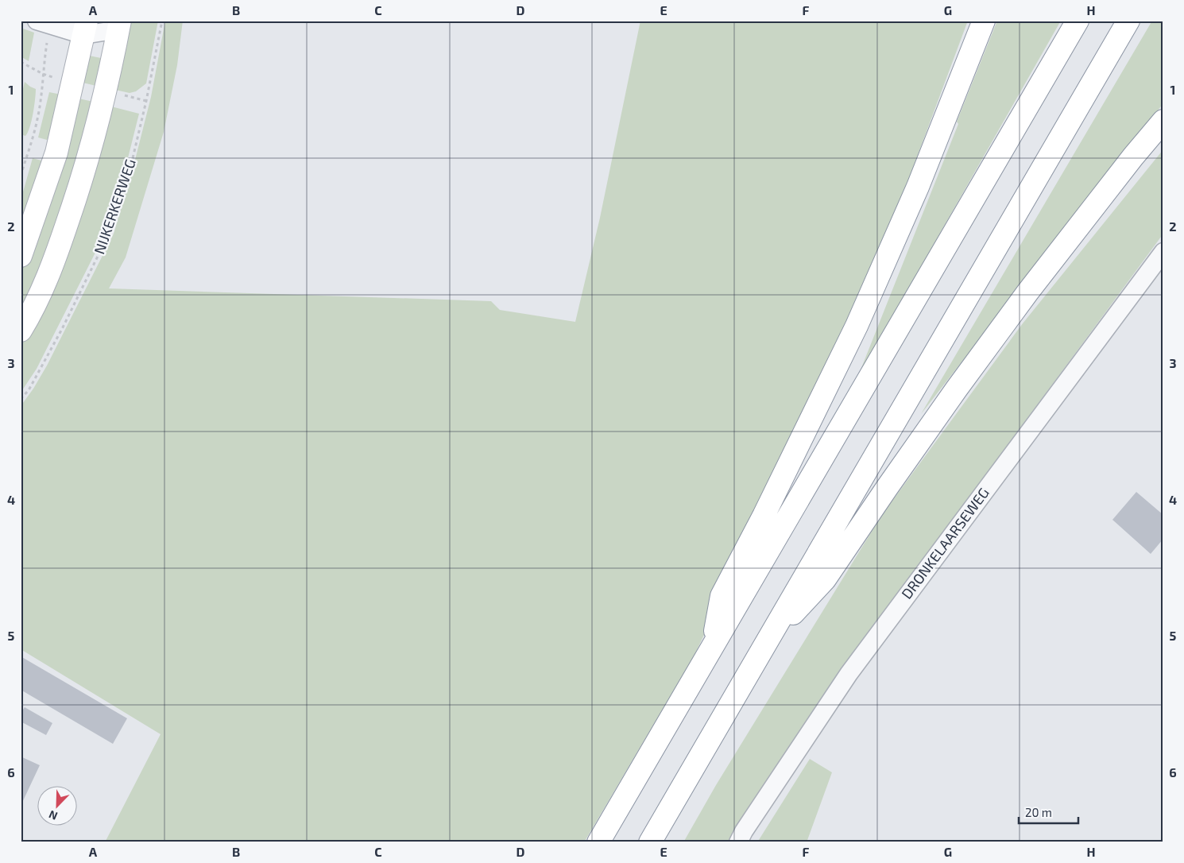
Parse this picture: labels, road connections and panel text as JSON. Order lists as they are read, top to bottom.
{
  "streets": {
    "street": ["DRONKELAARSEWEG"],
    "path": ["NIJKERKERWEG"]
  },
  "scale_bar": "20 m",
  "north": "bottom left",
  "grid": {
    "columns": [
      "A",
      "B",
      "C",
      "D",
      "E",
      "F",
      "G",
      "H"
    ],
    "rows": [
      "1",
      "2",
      "3",
      "4",
      "5",
      "6"
    ]
  }
}
